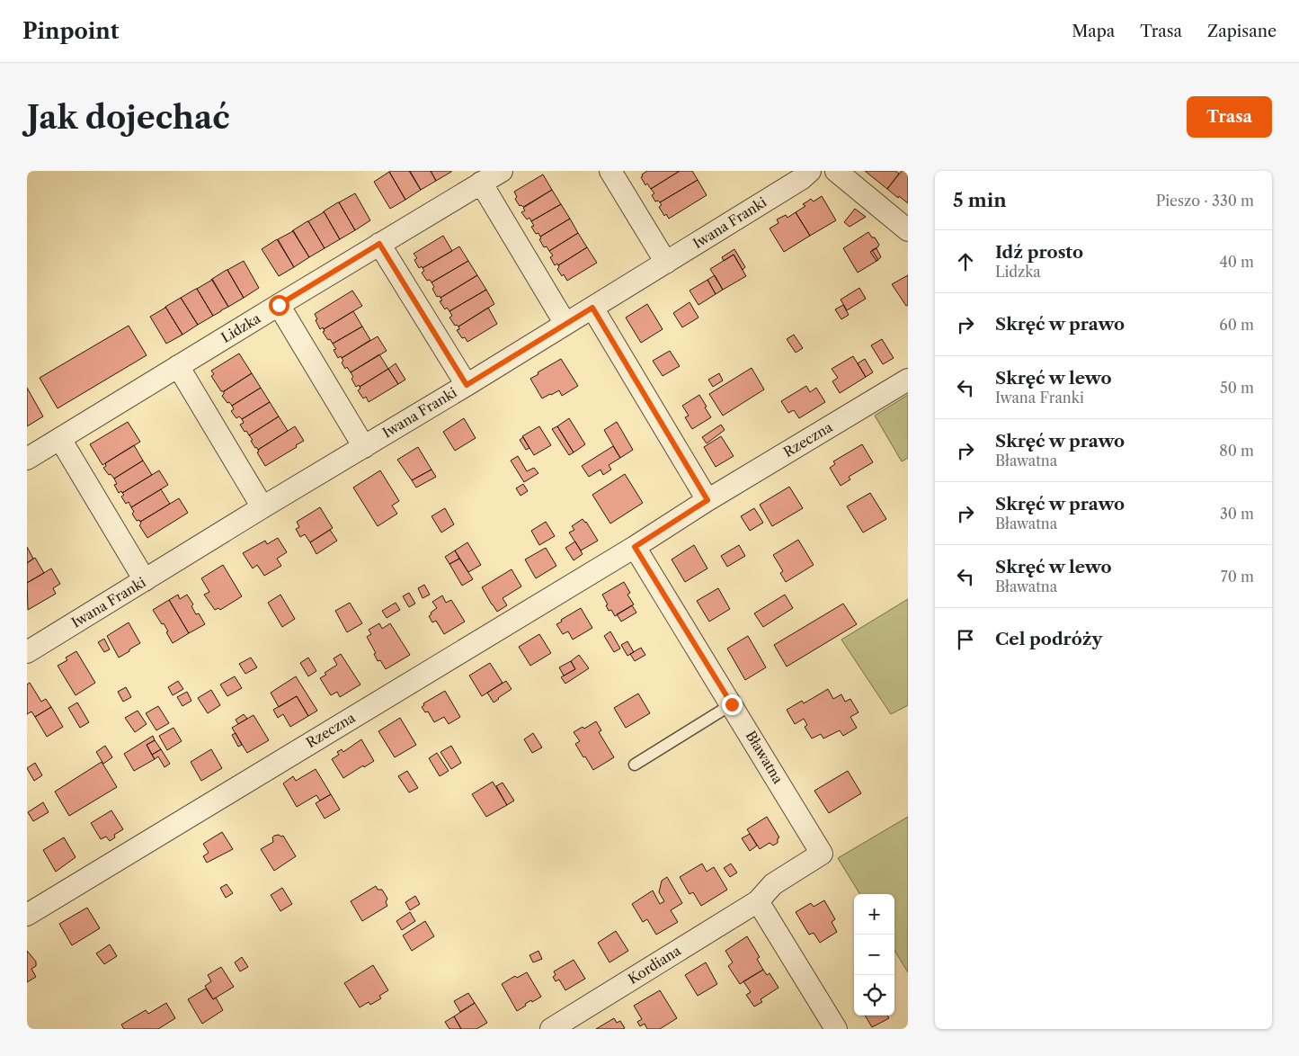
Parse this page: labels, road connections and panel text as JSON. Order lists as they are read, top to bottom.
{
  "streets": {
    "street": [
      "Iwana Franki",
      "Lidzka",
      "Rzeczna",
      "Bławatna",
      "Kordiana"
    ]
  },
  "crossings": [
    ["Rzeczna", "Bławatna"],
    ["Bławatna", "Kordiana"]
  ],
  "page": {
    "header": "Pinpoint",
    "nav": ["Mapa", "Trasa", "Zapisane"],
    "buttons": "Trasa",
    "title": "Jak dojechać",
    "heading": ["5 min", "Pieszo · 330 m"],
    "list": [
      ["Idź prosto", "Lidzka", "40 m"],
      ["Skręć w prawo", "60 m"],
      ["Skręć w lewo", "Iwana Franki", "50 m"],
      ["Skręć w prawo", "Bławatna", "80 m"],
      ["Skręć w prawo", "Bławatna", "30 m"],
      ["Skręć w lewo", "Bławatna", "70 m"],
      "Cel podróży"
    ],
    "map_buttons": ["+", "−"]
  }
}
